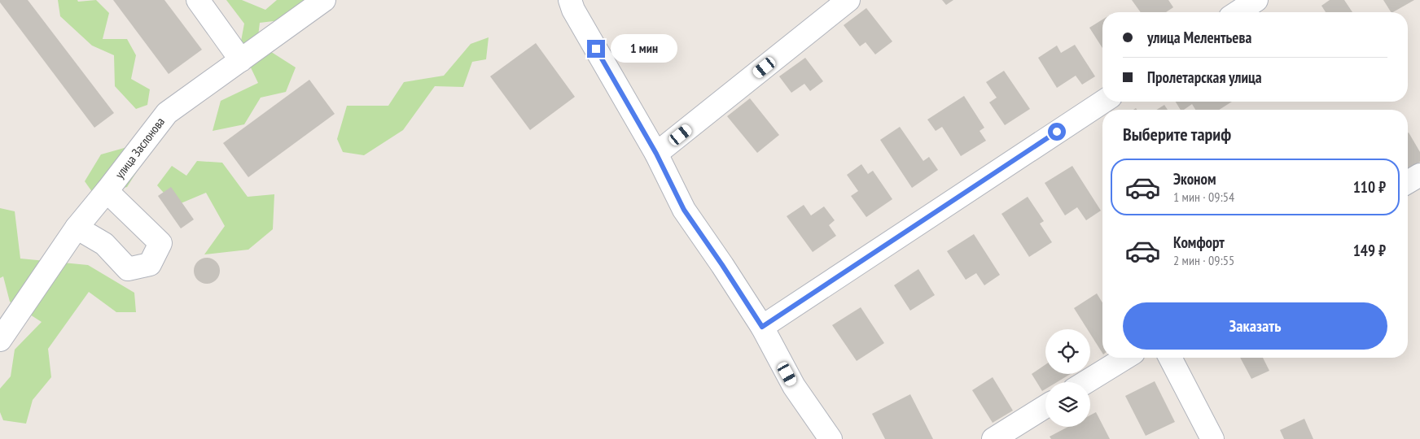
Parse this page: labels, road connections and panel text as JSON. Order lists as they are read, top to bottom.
{
  "streets": {
    "street": ["улица Заслонова"]
  },
  "page": {
    "banner": ["улица Мелентьева", "Пролетарская улица"],
    "bubble": "1 мин",
    "heading": "Выберите тариф",
    "list": [
      {
        "name": "Эконом",
        "note": "1 мин · 09:54",
        "value": "110 ₽"
      },
      {
        "name": "Комфорт",
        "note": "2 мин · 09:55",
        "value": "149 ₽"
      }
    ],
    "buttons": "Заказать"
  }
}
